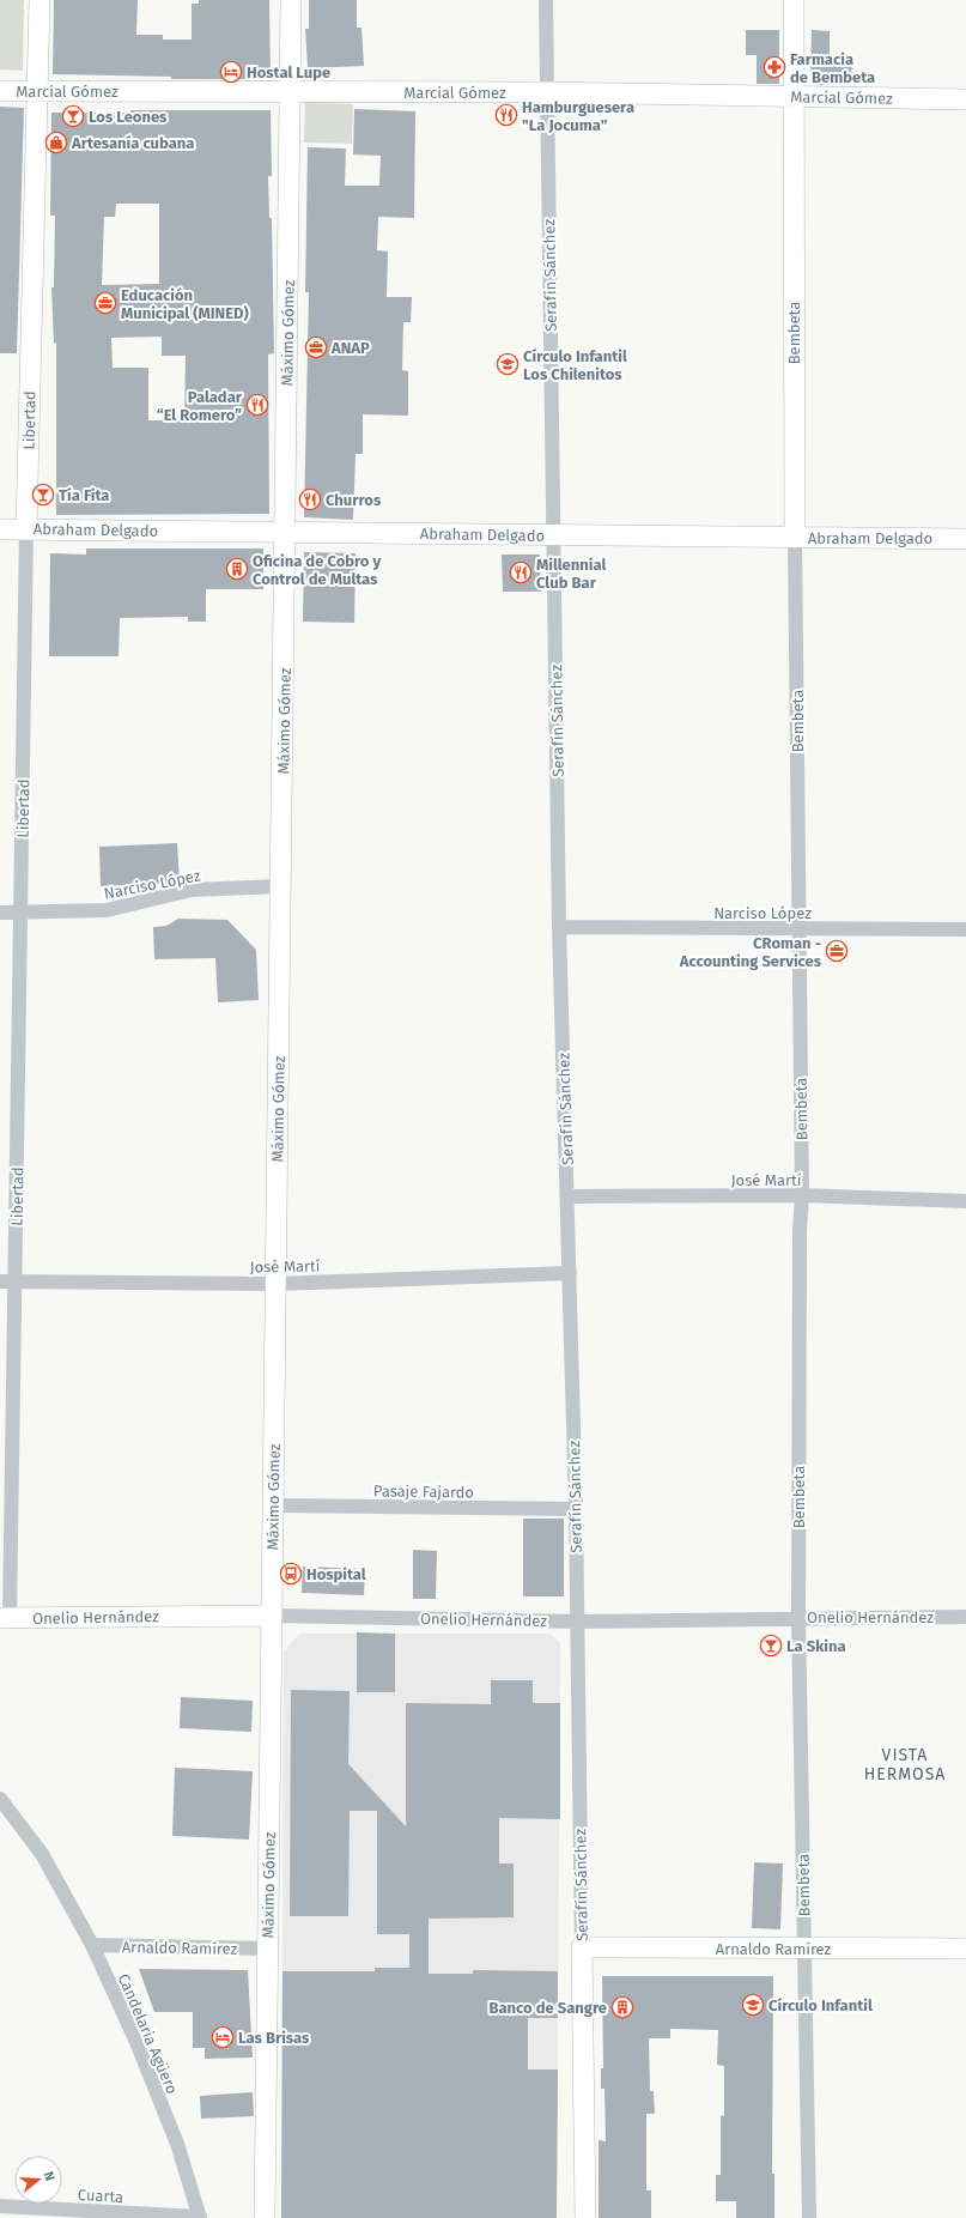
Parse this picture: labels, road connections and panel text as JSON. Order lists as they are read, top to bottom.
{
  "streets": {
    "main road": [
      "Marcial Gómez",
      "Serafín Sánchez",
      "Máximo Gómez",
      "Bembeta",
      "Libertad",
      "Abraham Delgado",
      "Onelio Hernández",
      "Arnaldo Ramírez"
    ],
    "street": [
      "Narciso López",
      "José Martí",
      "Pasaje Fajardo",
      "Candelaria Agüero",
      "Cuarta"
    ]
  },
  "crossings": [
    ["Marcial Gómez", "Serafín Sánchez"],
    ["Marcial Gómez", "Máximo Gómez"],
    ["Marcial Gómez", "Bembeta"],
    ["Marcial Gómez", "Libertad"],
    ["Serafín Sánchez", "Abraham Delgado"],
    ["Serafín Sánchez", "Narciso López"],
    ["Serafín Sánchez", "José Martí"],
    ["Serafín Sánchez", "Pasaje Fajardo"],
    ["Serafín Sánchez", "Onelio Hernández"],
    ["Serafín Sánchez", "Arnaldo Ramírez"],
    ["Máximo Gómez", "Abraham Delgado"],
    ["Máximo Gómez", "Narciso López"],
    ["Máximo Gómez", "José Martí"],
    ["Máximo Gómez", "Pasaje Fajardo"],
    ["Máximo Gómez", "Onelio Hernández"],
    ["Máximo Gómez", "Arnaldo Ramírez"],
    ["Bembeta", "Abraham Delgado"],
    ["Bembeta", "Narciso López"],
    ["Bembeta", "José Martí"],
    ["Bembeta", "Onelio Hernández"],
    ["Bembeta", "Arnaldo Ramírez"],
    ["Libertad", "Abraham Delgado"],
    ["Libertad", "Narciso López"],
    ["Libertad", "José Martí"],
    ["Libertad", "Onelio Hernández"],
    ["Arnaldo Ramírez", "Candelaria Agüero"],
    ["Candelaria Agüero", "Cuarta"]
  ],
  "districts": ["VISTA HERMOSA"],
  "places": {
    "pharmacy": ["Farmacia de Bembeta"],
    "hotel": ["Hostal Lupe", "Las Brisas"],
    "restaurant": [
      "Hamburguesera \"La Jocuma\"",
      "Paladar “El Romero”",
      "Churros",
      "Millennial Club Bar"
    ],
    "bar": ["Los Leones", "Tía Fita", "La Skina"],
    "shop": ["Artesanía cubana"],
    "office": ["Educación Municipal (MINED)", "ANAP", "CRoman - Accounting Services"],
    "school or university": ["Círculo Infantil Los Chilenitos", "Círculo Infantil"],
    "building": ["Oficina de Cobro y Control de Multas", "Banco de Sangre"],
    "bus stop": ["Hospital"]
  },
  "north": "right"
}
